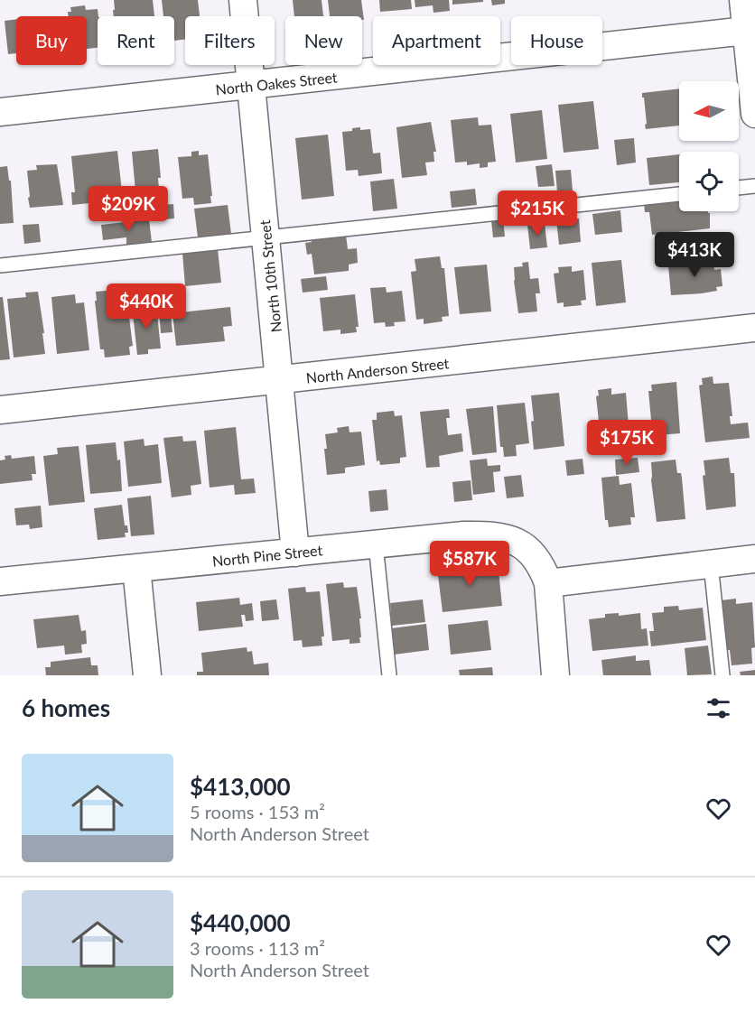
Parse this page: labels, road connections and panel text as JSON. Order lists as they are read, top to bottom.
{
  "streets": {
    "street": [
      "North Oakes Street",
      "North 10th Street",
      "North Anderson Street",
      "North Pine Street"
    ]
  },
  "crossings": [
    ["North Oakes Street", "North 10th Street"],
    ["North 10th Street", "North Anderson Street"],
    ["North 10th Street", "North Pine Street"]
  ],
  "north": "left",
  "page": {
    "chip": [
      "Buy",
      "Rent",
      "Filters",
      "New",
      "Apartment",
      "House"
    ],
    "price": [
      "$209K",
      "$215K",
      "$413K",
      "$440K",
      "$175K",
      "$587K"
    ],
    "heading": "6 homes",
    "list": [
      {
        "name": "$413,000",
        "note": "5 rooms · 153 m² · North Anderson Street"
      },
      {
        "name": "$440,000",
        "note": "3 rooms · 113 m² · North Anderson Street"
      }
    ]
  }
}
